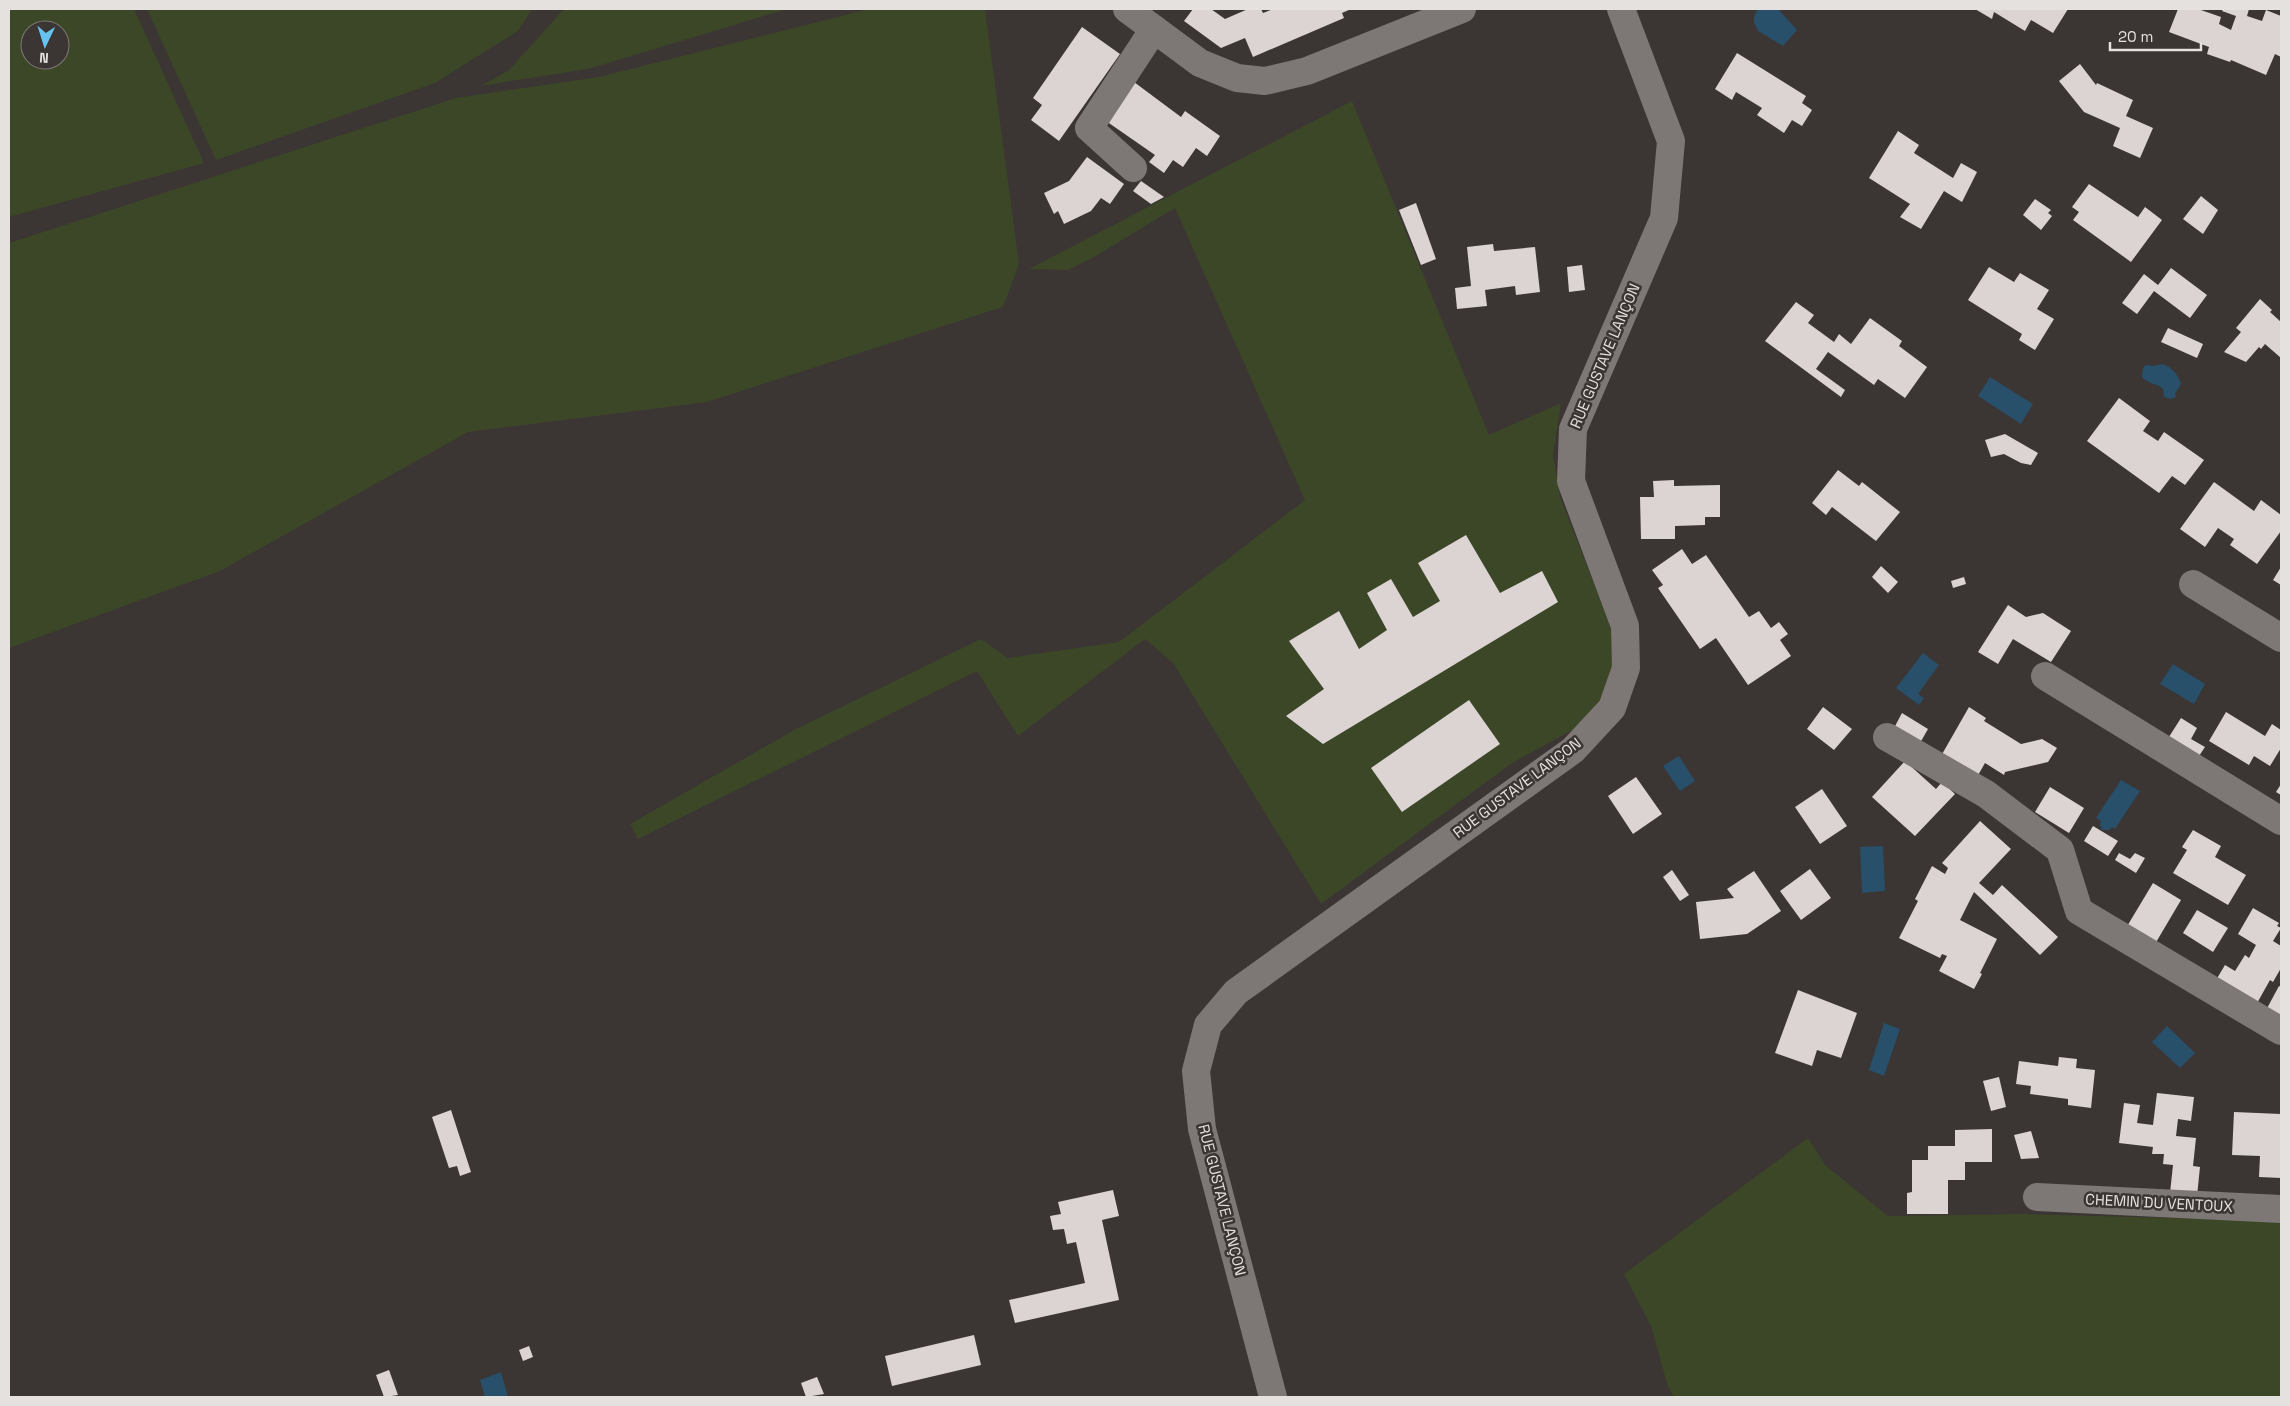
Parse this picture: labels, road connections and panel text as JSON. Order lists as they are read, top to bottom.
{
  "streets": {
    "street": ["RUE GUSTAVE LANÇON", "CHEMIN DU VENTOUX"]
  },
  "scale_bar": "20 m",
  "north": "bottom"
}
